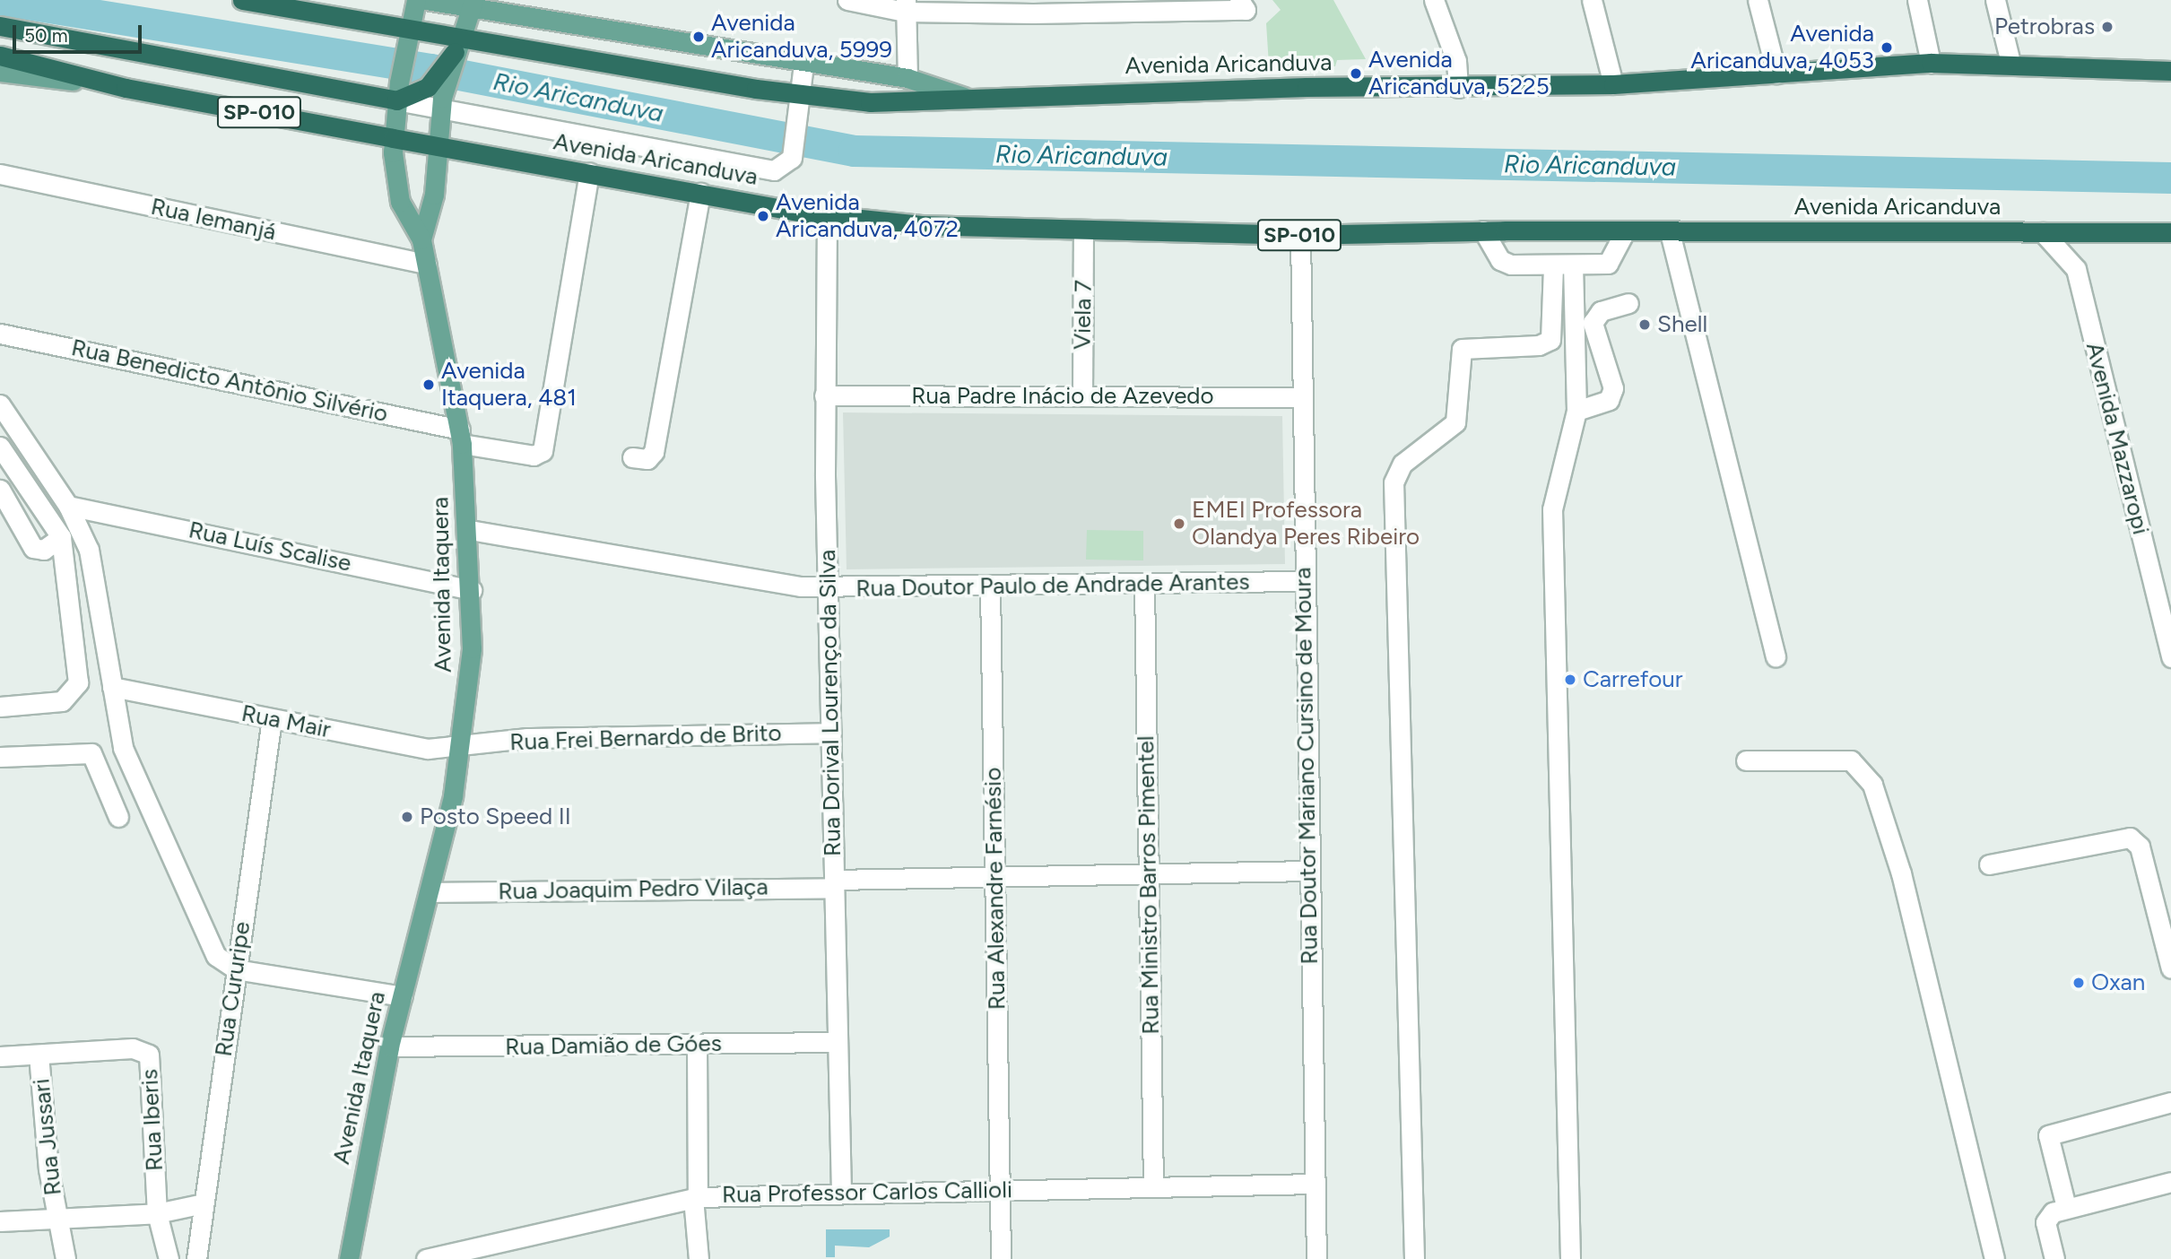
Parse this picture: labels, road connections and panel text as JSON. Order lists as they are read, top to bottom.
{
  "streets": {
    "highway": ["Avenida Aricanduva", "SP-010"],
    "main road": ["Avenida Itaquera"],
    "street": [
      "Rua Iemanjá",
      "Viela 7",
      "Rua Benedicto Antônio Silvério",
      "Rua Padre Inácio de Azevedo",
      "Avenida Mazzaropi",
      "Rua Luís Scalise",
      "Rua Doutor Paulo de Andrade Arantes",
      "Rua Dorival Lourenço da Silva",
      "Rua Mair",
      "Rua Frei Bernardo de Brito",
      "Rua Doutor Mariano Cursino de Moura",
      "Rua Ministro Barros Pimentel",
      "Rua Alexandre Farnésio",
      "Rua Joaquim Pedro Vilaça",
      "Rua Cururipe",
      "Rua Damião de Góes",
      "Rua Iberis",
      "Rua Jussari",
      "Rua Professor Carlos Callioli"
    ]
  },
  "crossings": [
    ["Avenida Aricanduva", "Viela 7"],
    ["Avenida Aricanduva", "Rua Benedicto Antônio Silvério"],
    ["Avenida Aricanduva", "Avenida Mazzaropi"],
    ["Avenida Aricanduva", "Avenida Itaquera"],
    ["Avenida Aricanduva", "Rua Dorival Lourenço da Silva"],
    ["Avenida Aricanduva", "Rua Doutor Mariano Cursino de Moura"],
    ["Rua Iemanjá", "Avenida Itaquera"],
    ["Viela 7", "Rua Padre Inácio de Azevedo"],
    ["Rua Benedicto Antônio Silvério", "Avenida Itaquera"],
    ["Rua Padre Inácio de Azevedo", "Rua Dorival Lourenço da Silva"],
    ["Rua Padre Inácio de Azevedo", "Rua Doutor Mariano Cursino de Moura"],
    ["Rua Luís Scalise", "Avenida Itaquera"],
    ["Avenida Itaquera", "Rua Doutor Paulo de Andrade Arantes"],
    ["Avenida Itaquera", "Rua Mair"],
    ["Avenida Itaquera", "Rua Frei Bernardo de Brito"],
    ["Avenida Itaquera", "Rua Joaquim Pedro Vilaça"],
    ["Avenida Itaquera", "Rua Damião de Góes"],
    ["Rua Doutor Paulo de Andrade Arantes", "Rua Dorival Lourenço da Silva"],
    ["Rua Doutor Paulo de Andrade Arantes", "Rua Doutor Mariano Cursino de Moura"],
    ["Rua Doutor Paulo de Andrade Arantes", "Rua Ministro Barros Pimentel"],
    ["Rua Doutor Paulo de Andrade Arantes", "Rua Alexandre Farnésio"],
    ["Rua Dorival Lourenço da Silva", "Rua Frei Bernardo de Brito"],
    ["Rua Dorival Lourenço da Silva", "Rua Joaquim Pedro Vilaça"],
    ["Rua Dorival Lourenço da Silva", "Rua Damião de Góes"],
    ["Rua Dorival Lourenço da Silva", "Rua Professor Carlos Callioli"],
    ["Rua Mair", "Rua Frei Bernardo de Brito"],
    ["Rua Mair", "Rua Cururipe"],
    ["Rua Doutor Mariano Cursino de Moura", "Rua Joaquim Pedro Vilaça"],
    ["Rua Doutor Mariano Cursino de Moura", "Rua Professor Carlos Callioli"],
    ["Rua Ministro Barros Pimentel", "Rua Joaquim Pedro Vilaça"],
    ["Rua Ministro Barros Pimentel", "Rua Professor Carlos Callioli"],
    ["Rua Alexandre Farnésio", "Rua Joaquim Pedro Vilaça"],
    ["Rua Alexandre Farnésio", "Rua Professor Carlos Callioli"],
    ["Rua Iberis", "Rua Jussari"]
  ],
  "water": ["Rio Aricanduva"],
  "places": [
    "Petrobras",
    "Avenida Aricanduva, 5999",
    "Avenida Aricanduva, 4053",
    "Avenida Aricanduva, 5225",
    "Avenida Aricanduva, 4072",
    "Shell",
    "Avenida Itaquera, 481",
    "EMEI Professora Olandya Peres Ribeiro",
    "Carrefour",
    "Posto Speed II",
    "Oxan"
  ],
  "scale_bar": "50 m"
}
